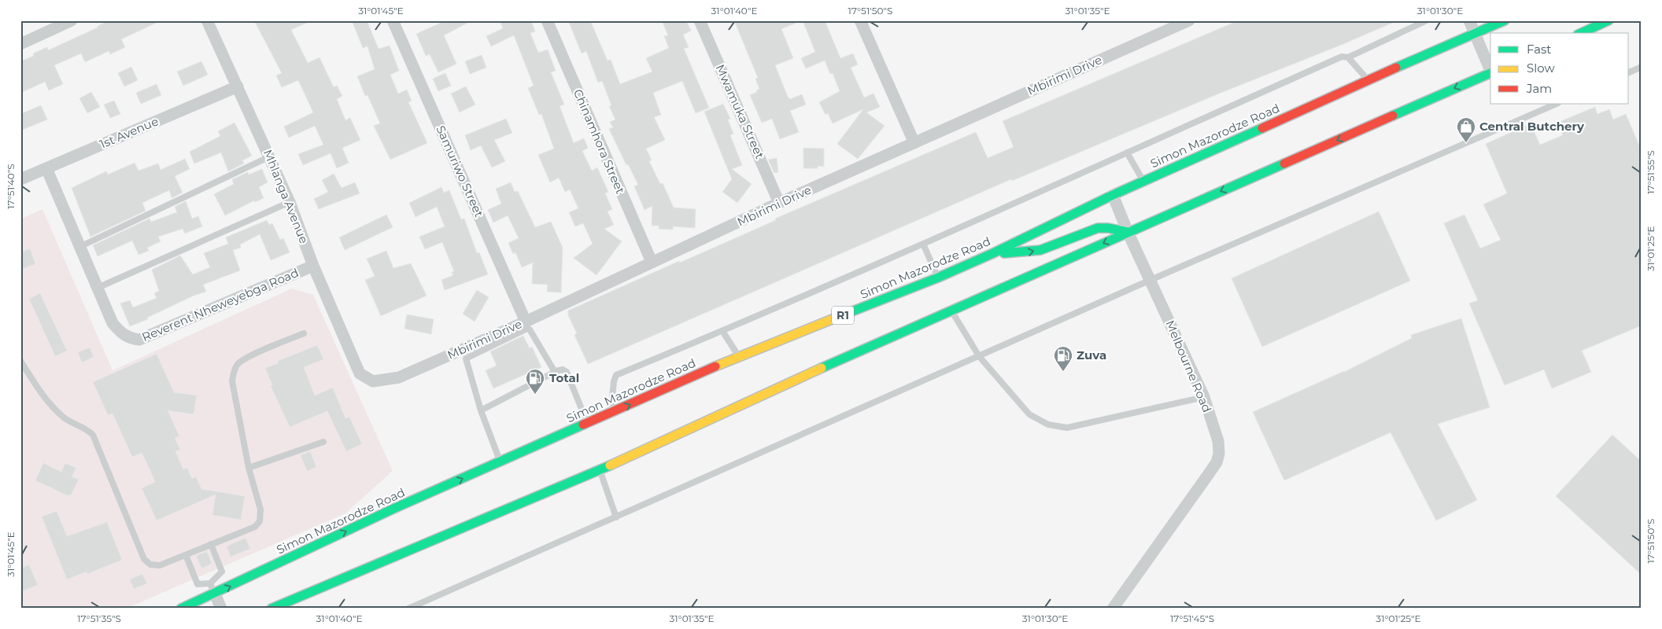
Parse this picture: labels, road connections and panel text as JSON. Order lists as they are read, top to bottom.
{
  "streets": {
    "highway": ["Simon Mazorodze Road", "R1"],
    "street": [
      "Mbirimi Drive",
      "Mwamuka Street",
      "1st Avenue",
      "Chinamhora Street",
      "Samuriwo Street",
      "Mhlanga Avenue",
      "Reverent Nheweyebga Road",
      "Melbourne Road"
    ]
  },
  "crossings": [
    ["Mbirimi Drive", "Mwamuka Street"],
    ["Mbirimi Drive", "Chinamhora Street"],
    ["Mbirimi Drive", "Samuriwo Street"],
    ["Mbirimi Drive", "Mhlanga Avenue"],
    ["1st Avenue", "Mhlanga Avenue"],
    ["1st Avenue", "Reverent Nheweyebga Road"],
    ["Simon Mazorodze Road", "Melbourne Road"],
    ["Mhlanga Avenue", "Reverent Nheweyebga Road"]
  ],
  "places": {
    "shop": ["Central Butchery"],
    "fuel station": ["Zuva", "Total"]
  },
  "legend": ["Fast", "Slow", "Jam"],
  "coordinates": [
    "31°01'45\"E",
    "31°01'40\"E",
    "17°51'50\"S",
    "31°01'35\"E",
    "31°01'30\"E",
    "17°51'55\"S",
    "17°51'40\"S",
    "31°01'25\"E",
    "17°51'35\"S",
    "17°51'45\"S"
  ]
}
